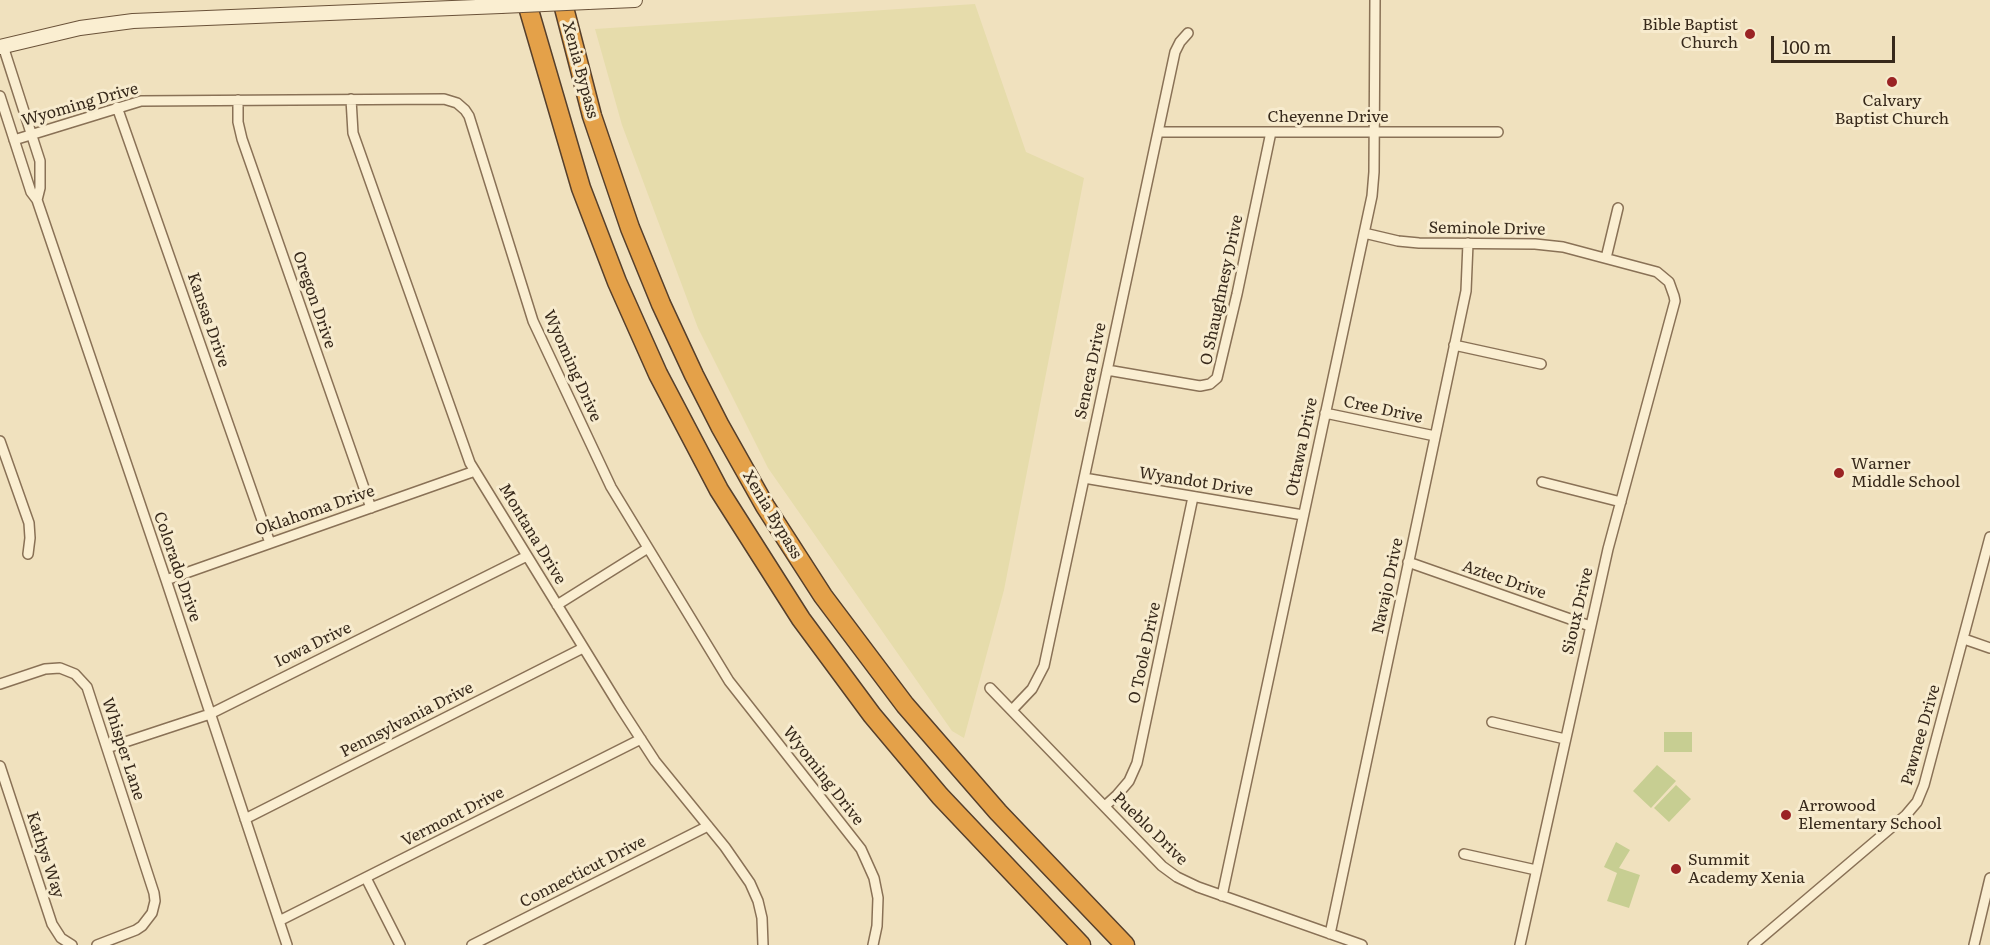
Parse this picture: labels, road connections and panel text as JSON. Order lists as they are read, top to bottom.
{
  "streets": {
    "highway": ["Xenia Bypass"],
    "street": [
      "Wyoming Drive",
      "Cheyenne Drive",
      "Seminole Drive",
      "O Shaughnesy Drive",
      "Oregon Drive",
      "Kansas Drive",
      "Seneca Drive",
      "Cree Drive",
      "Ottawa Drive",
      "Wyandot Drive",
      "Oklahoma Drive",
      "Montana Drive",
      "Colorado Drive",
      "Aztec Drive",
      "Navajo Drive",
      "Sioux Drive",
      "Iowa Drive",
      "O Toole Drive",
      "Pennsylvania Drive",
      "Pawnee Drive",
      "Whisper Lane",
      "Vermont Drive",
      "Pueblo Drive",
      "Kathys Way",
      "Connecticut Drive"
    ]
  },
  "crossings": [
    ["Wyoming Drive", "Oregon Drive"],
    ["Wyoming Drive", "Kansas Drive"],
    ["Wyoming Drive", "Montana Drive"],
    ["Wyoming Drive", "Colorado Drive"],
    ["Cheyenne Drive", "O Shaughnesy Drive"],
    ["Cheyenne Drive", "Seneca Drive"],
    ["Cheyenne Drive", "Ottawa Drive"],
    ["Seminole Drive", "Ottawa Drive"],
    ["Seminole Drive", "Navajo Drive"],
    ["Seminole Drive", "Sioux Drive"],
    ["O Shaughnesy Drive", "Seneca Drive"],
    ["Oregon Drive", "Oklahoma Drive"],
    ["Kansas Drive", "Oklahoma Drive"],
    ["Seneca Drive", "Wyandot Drive"],
    ["Seneca Drive", "Pueblo Drive"],
    ["Cree Drive", "Ottawa Drive"],
    ["Cree Drive", "Navajo Drive"],
    ["Ottawa Drive", "Wyandot Drive"],
    ["Ottawa Drive", "Pueblo Drive"],
    ["Wyandot Drive", "O Toole Drive"],
    ["Oklahoma Drive", "Montana Drive"],
    ["Oklahoma Drive", "Colorado Drive"],
    ["Montana Drive", "Iowa Drive"],
    ["Montana Drive", "Pennsylvania Drive"],
    ["Montana Drive", "Vermont Drive"],
    ["Montana Drive", "Connecticut Drive"],
    ["Colorado Drive", "Iowa Drive"],
    ["Colorado Drive", "Pennsylvania Drive"],
    ["Colorado Drive", "Vermont Drive"],
    ["Aztec Drive", "Navajo Drive"],
    ["Aztec Drive", "Sioux Drive"],
    ["Navajo Drive", "Pueblo Drive"],
    ["Iowa Drive", "Whisper Lane"],
    ["O Toole Drive", "Pueblo Drive"]
  ],
  "places": [
    "Bible Baptist Church",
    "Calvary Baptist Church",
    "Warner Middle School",
    "Arrowood Elementary School",
    "Summit Academy Xenia"
  ],
  "scale_bar": "100 m"
}
